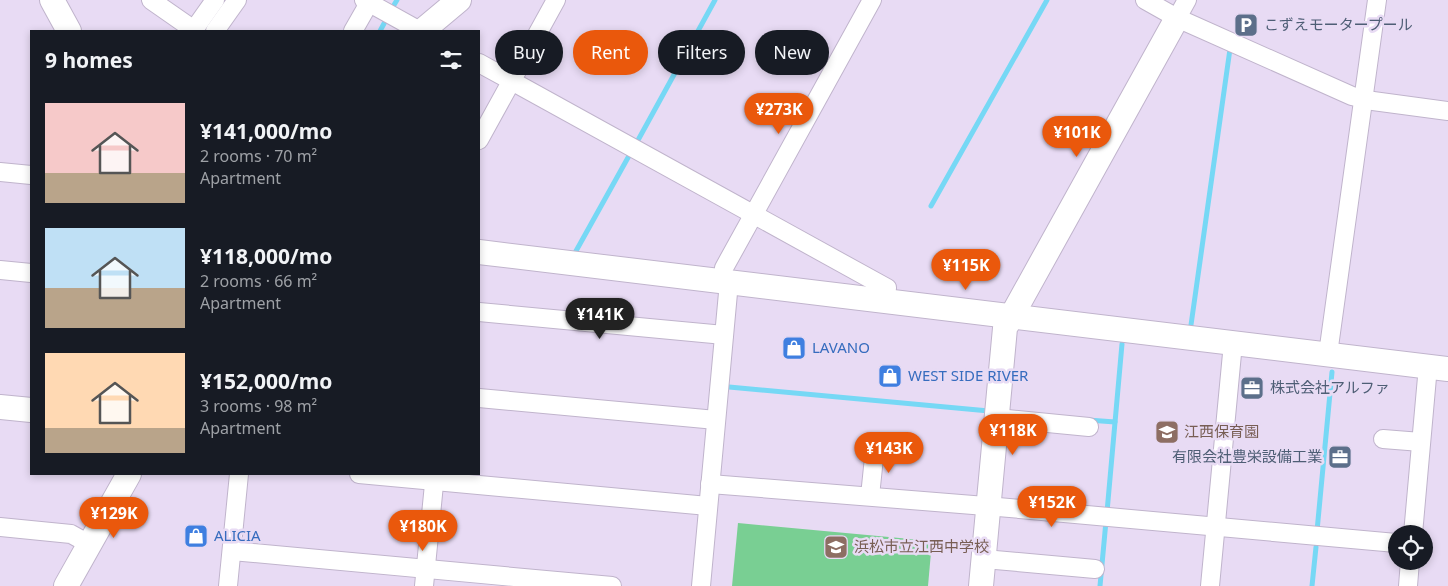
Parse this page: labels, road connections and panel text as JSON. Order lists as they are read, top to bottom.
{
  "places": {
    "parking": ["こずえモータープール"],
    "shop": ["LAVANO", "WEST SIDE RIVER", "ALICIA"],
    "office": ["株式会社アルファ", "有限会社豊栄設備工業"],
    "school or university": ["江西保育園", "浜松市立江西中学校"]
  },
  "page": {
    "chip": [
      "Buy",
      "Rent",
      "Filters",
      "New"
    ],
    "heading": "9 homes",
    "list": [
      {
        "name": "¥141,000/mo",
        "note": "2 rooms · 70 m² · Apartment"
      },
      {
        "name": "¥118,000/mo",
        "note": "2 rooms · 66 m² · Apartment"
      },
      {
        "name": "¥152,000/mo",
        "note": "3 rooms · 98 m² · Apartment"
      }
    ],
    "price": [
      "¥273K",
      "¥101K",
      "¥115K",
      "¥141K",
      "¥118K",
      "¥143K",
      "¥152K",
      "¥129K",
      "¥180K"
    ]
  }
}
